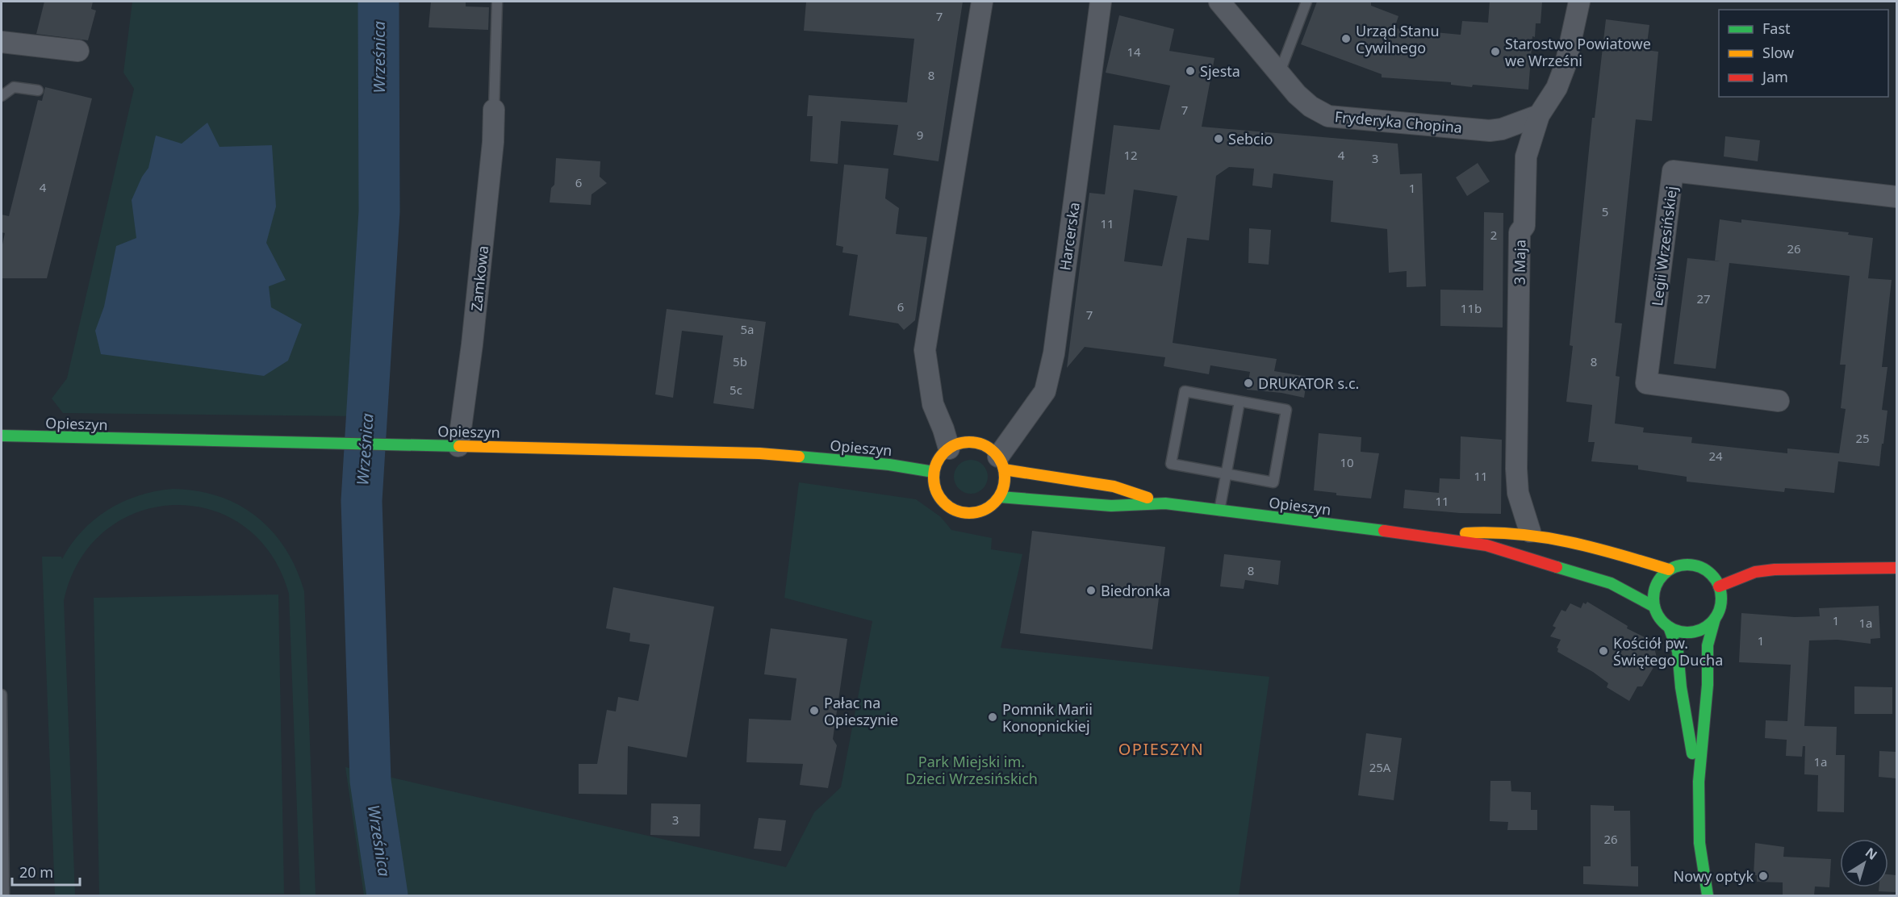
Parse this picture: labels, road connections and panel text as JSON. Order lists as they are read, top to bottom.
{
  "streets": {
    "street": [
      "Fryderyka Chopina",
      "Harcerska",
      "Legii Wrzesińskiej",
      "3 Maja",
      "Zamkowa",
      "Opieszyn"
    ]
  },
  "crossings": [
    ["Fryderyka Chopina", "3 Maja"],
    ["Harcerska", "Opieszyn"],
    ["3 Maja", "Opieszyn"],
    ["Zamkowa", "Opieszyn"]
  ],
  "districts": ["OPIESZYN"],
  "water": ["Wrześnica"],
  "parks": ["Park Miejski im. Dzieci Wrzesińskich"],
  "places": [
    "Urząd Stanu Cywilnego",
    "Starostwo Powiatowe we Wrześni",
    "Sjesta",
    "Sebcio",
    "DRUKATOR s.c.",
    "Biedronka",
    "Kościół pw. Świętego Ducha",
    "Pałac na Opieszynie",
    "Pomnik Marii Konopnickiej",
    "Nowy optyk"
  ],
  "house_numbers": [
    "7",
    "14",
    "8",
    "7",
    "9",
    "12",
    "4",
    "3",
    "6",
    "4",
    "1",
    "5",
    "11",
    "2",
    "26",
    "27",
    "6",
    "11b",
    "7",
    "5a",
    "5b",
    "8",
    "5c",
    "25",
    "24",
    "10",
    "11",
    "11",
    "8",
    "1",
    "1a",
    "1",
    "1a",
    "25A",
    "3",
    "26"
  ],
  "legend": ["Fast", "Slow", "Jam"],
  "scale_bar": "20 m",
  "north": "top right"
}
